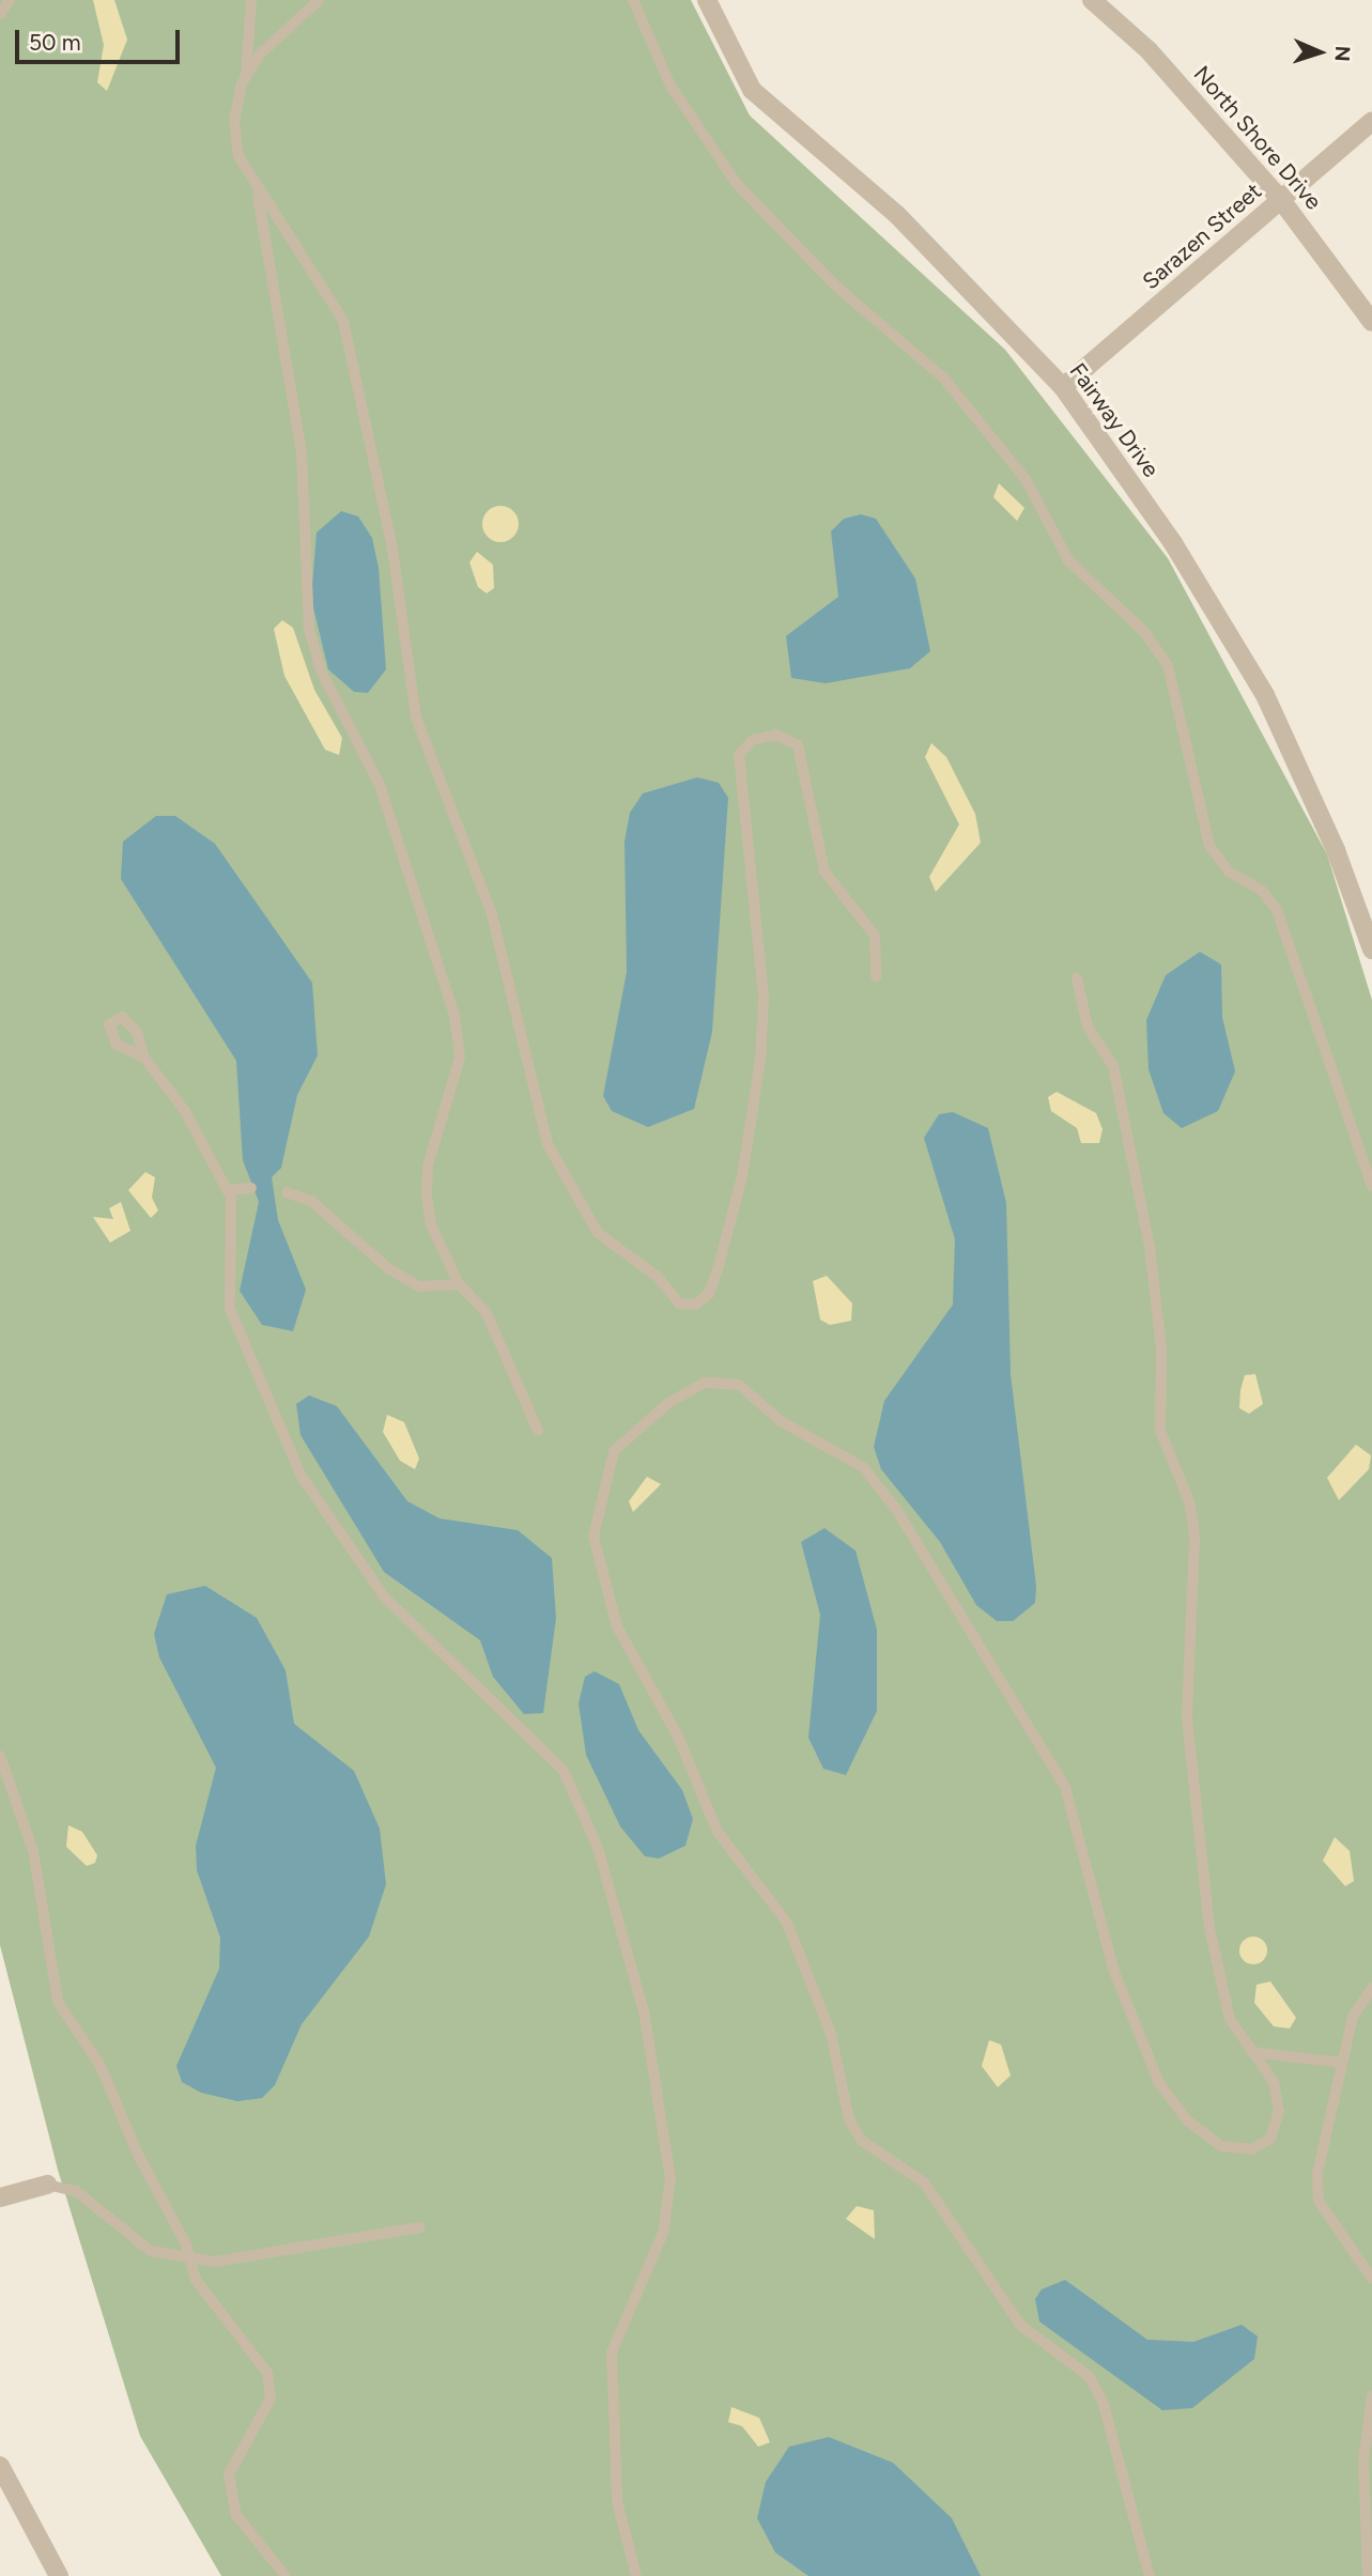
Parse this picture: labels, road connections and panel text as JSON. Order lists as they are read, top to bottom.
{
  "streets": {
    "street": ["North Shore Drive", "Sarazen Street", "Fairway Drive"]
  },
  "crossings": [
    ["North Shore Drive", "Sarazen Street"],
    ["Sarazen Street", "Fairway Drive"]
  ],
  "scale_bar": "50 m",
  "north": "right"
}
